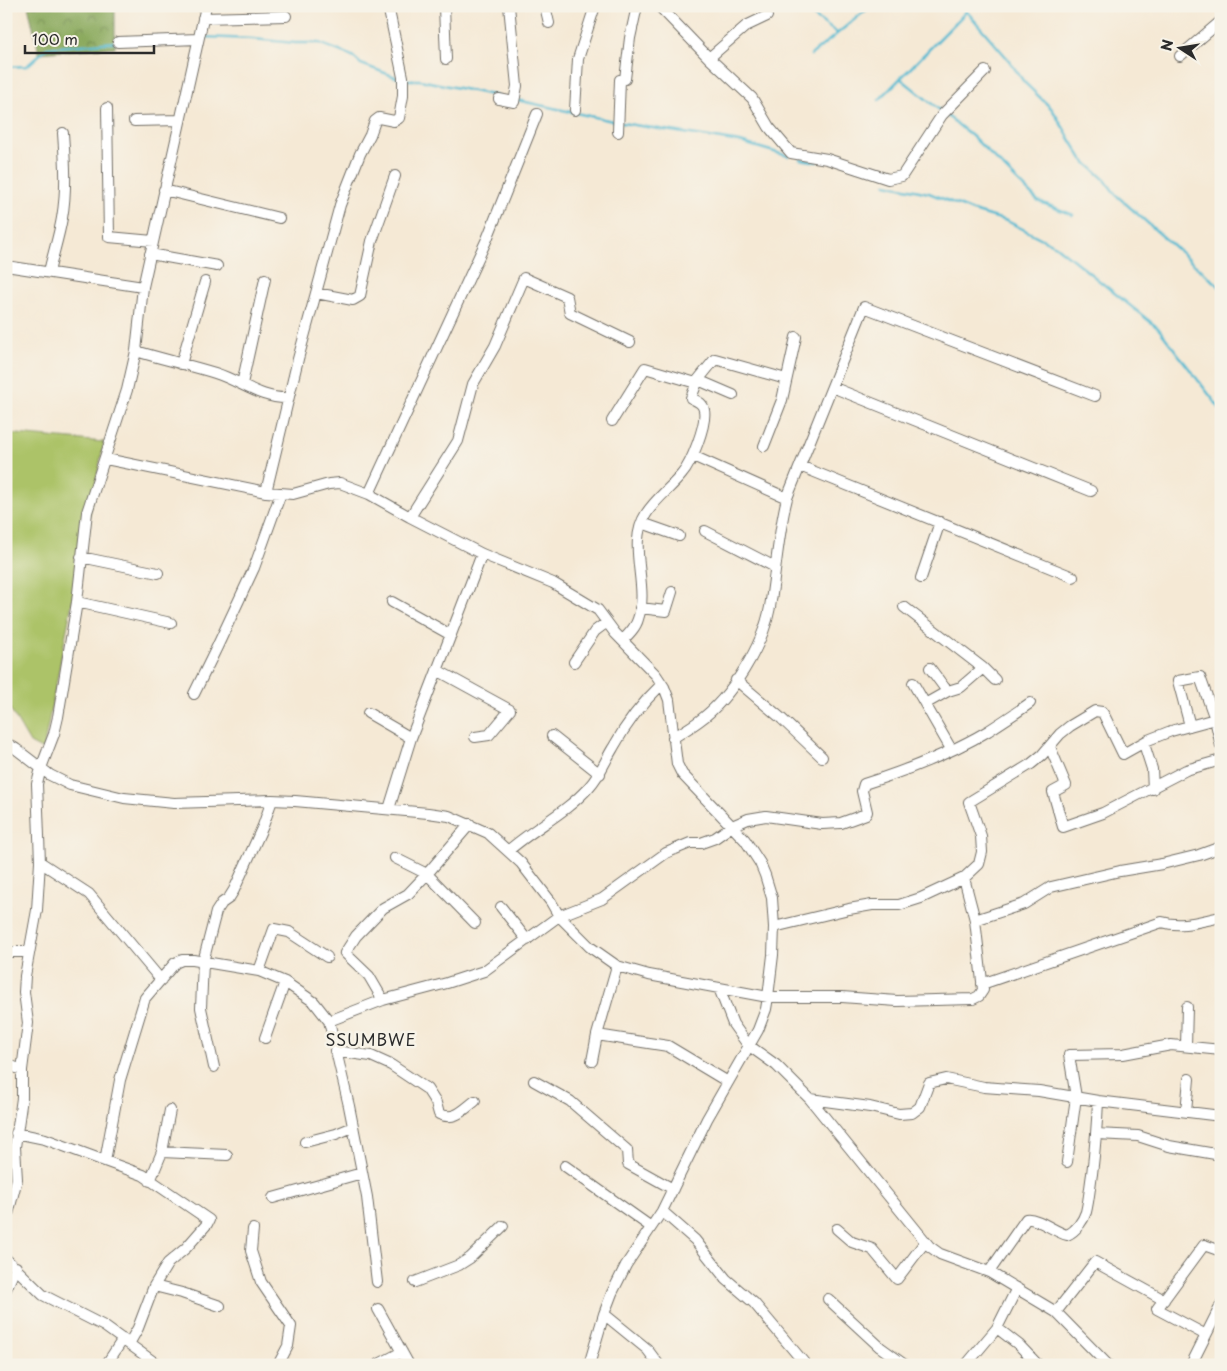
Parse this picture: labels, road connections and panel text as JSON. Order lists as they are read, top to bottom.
{
  "districts": ["SSUMBWE"],
  "scale_bar": "100 m",
  "north": "left"
}
